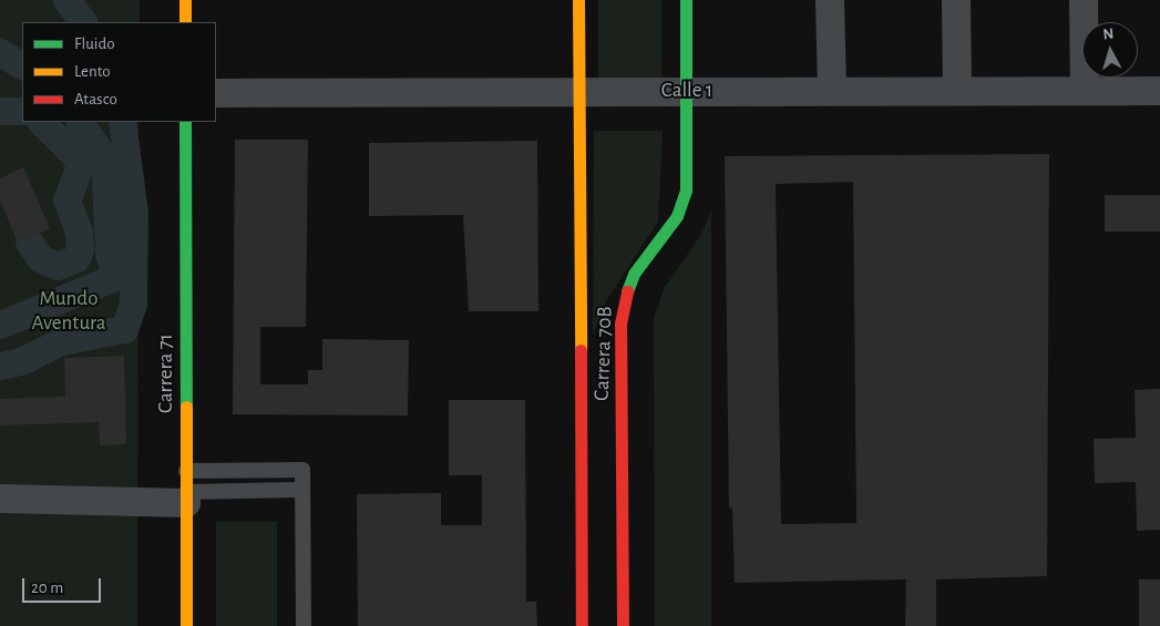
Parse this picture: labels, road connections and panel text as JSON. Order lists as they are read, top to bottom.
{
  "streets": {
    "street": ["Calle 1", "Carrera 70B", "Carrera 71"]
  },
  "crossings": [
    ["Calle 1", "Carrera 70B"]
  ],
  "parks": ["Mundo Aventura"],
  "legend": ["Fluido", "Lento", "Atasco"],
  "scale_bar": "20 m",
  "north": "top"
}
